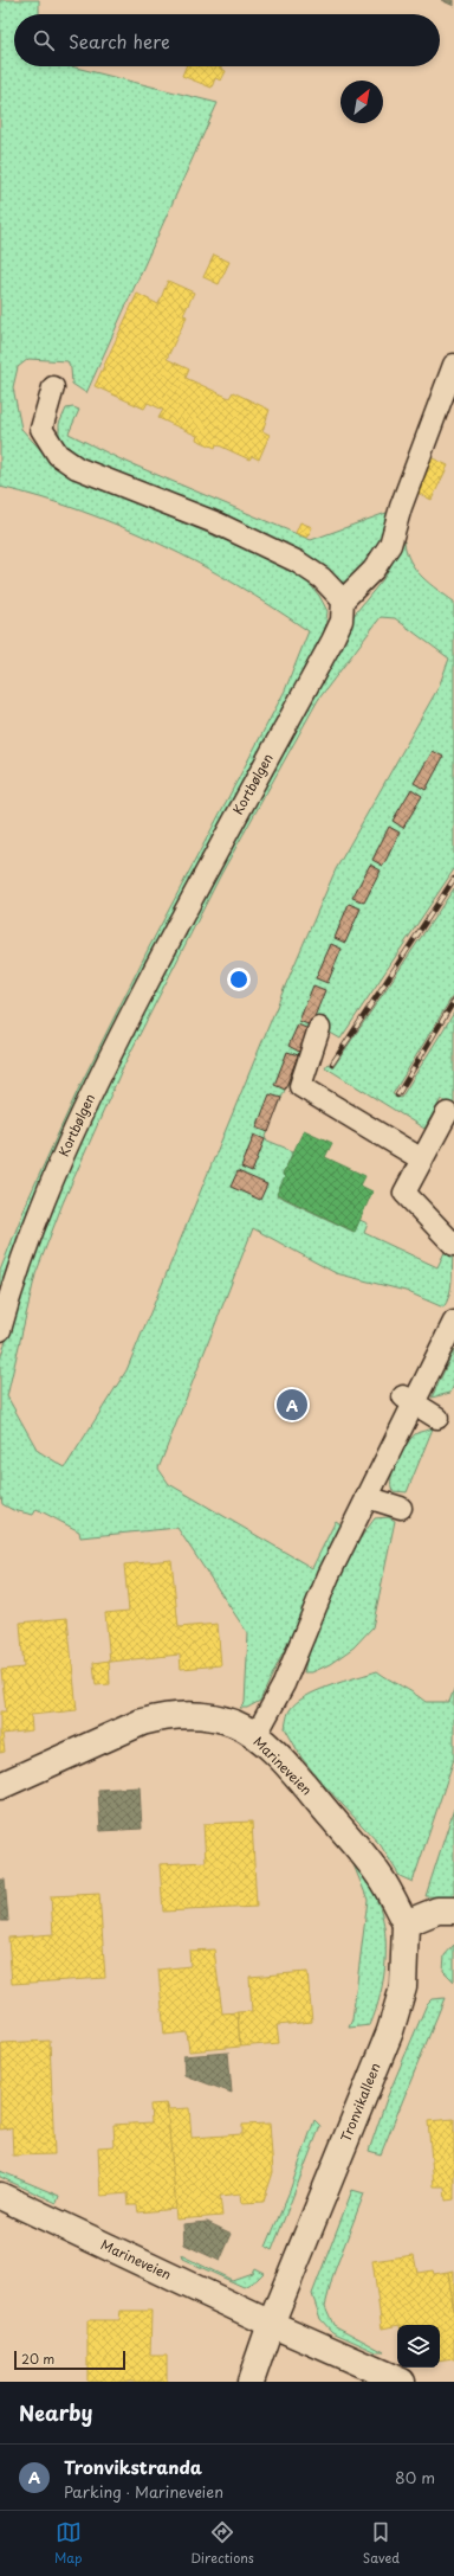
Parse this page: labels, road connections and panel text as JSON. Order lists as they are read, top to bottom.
{
  "streets": {
    "street": ["Marineveien", "Tronvikalleen"],
    "lane": ["Kortbølgen"]
  },
  "crossings": [
    ["Marineveien", "Tronvikalleen"]
  ],
  "scale_bar": "20 m",
  "north": "top right",
  "page": {
    "search": "Search here",
    "pins": "A",
    "scale": "20 m",
    "heading": "Nearby",
    "list": [
      {
        "mark": "A",
        "name": "Tronvikstranda",
        "note": "Parking · Marineveien",
        "value": "80 m"
      }
    ],
    "nav": ["Map", "Directions", "Saved"]
  }
}
